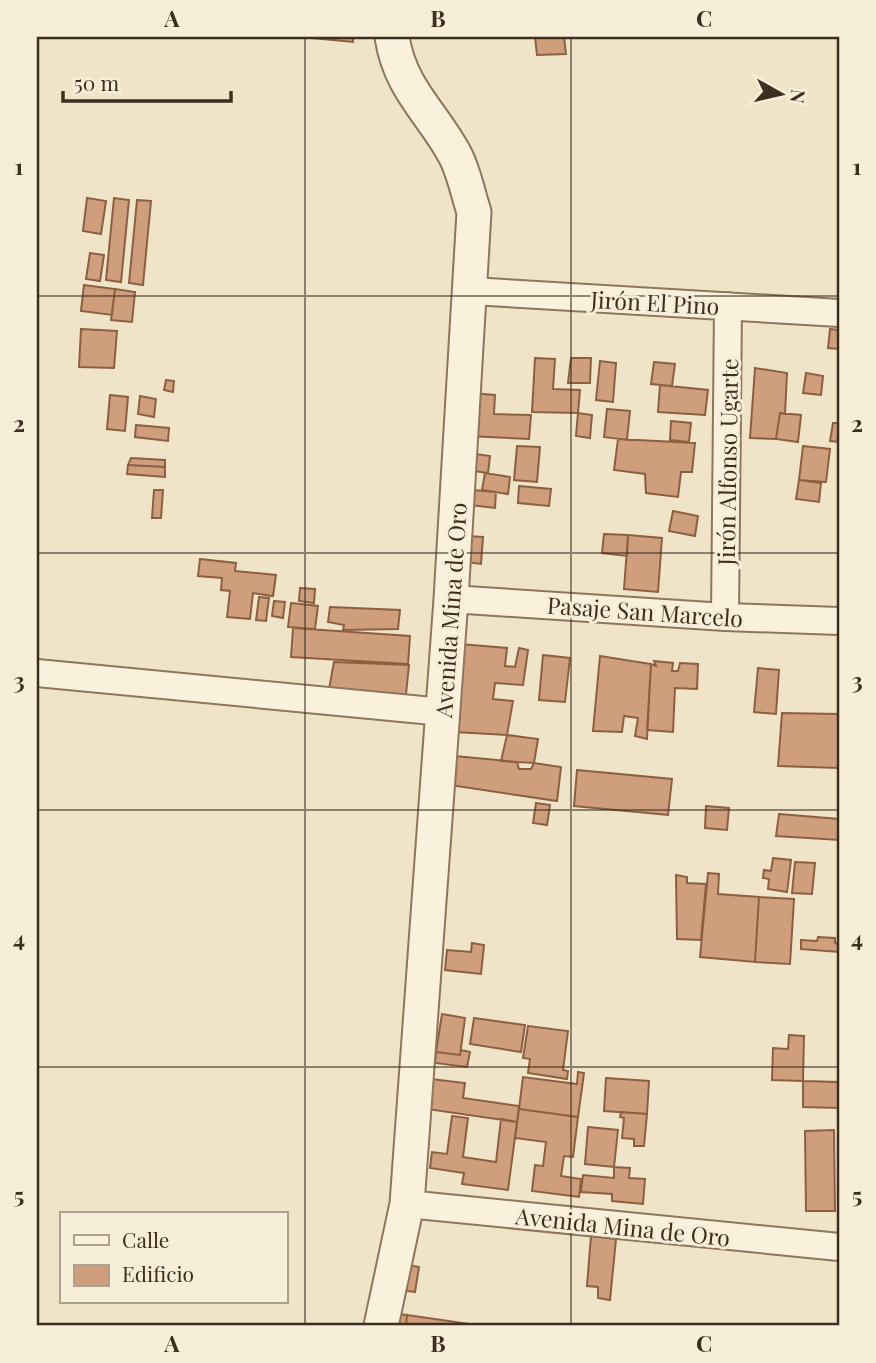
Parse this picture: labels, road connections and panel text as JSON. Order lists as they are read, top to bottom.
{
  "streets": {
    "street": [
      "Jirón El Pino",
      "Jirón Alfonso Ugarte",
      "Avenida Mina de Oro",
      "Pasaje San Marcelo"
    ]
  },
  "crossings": [
    ["Jirón El Pino", "Jirón Alfonso Ugarte"],
    ["Jirón El Pino", "Avenida Mina de Oro"],
    ["Jirón Alfonso Ugarte", "Pasaje San Marcelo"],
    ["Avenida Mina de Oro", "Pasaje San Marcelo"]
  ],
  "legend": ["Calle", "Edificio"],
  "scale_bar": "50 m",
  "north": "right",
  "grid": {
    "columns": ["A", "B", "C"],
    "rows": [
      "1",
      "2",
      "3",
      "4",
      "5"
    ]
  }
}
